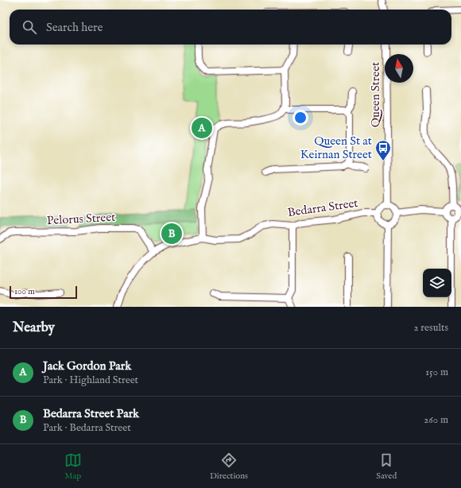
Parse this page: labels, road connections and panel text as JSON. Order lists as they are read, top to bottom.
{
  "streets": {
    "street": ["Queen Street", "Bedarra Street", "Pelorus Street"]
  },
  "crossings": [
    ["Queen Street", "Bedarra Street"],
    ["Bedarra Street", "Pelorus Street"]
  ],
  "places": {
    "bus stop": ["Queen St at Keirnan Street"]
  },
  "scale_bar": "100 m",
  "north": "top",
  "page": {
    "search": "Search here",
    "pins": ["A", "B"],
    "scale": "100 m",
    "heading": ["Nearby", "2 results"],
    "list": [
      {
        "mark": "A",
        "name": "Jack Gordon Park",
        "note": "Park · Highland Street",
        "value": "150 m"
      },
      {
        "mark": "B",
        "name": "Bedarra Street Park",
        "note": "Park · Bedarra Street",
        "value": "260 m"
      }
    ],
    "nav": ["Map", "Directions", "Saved"]
  }
}
